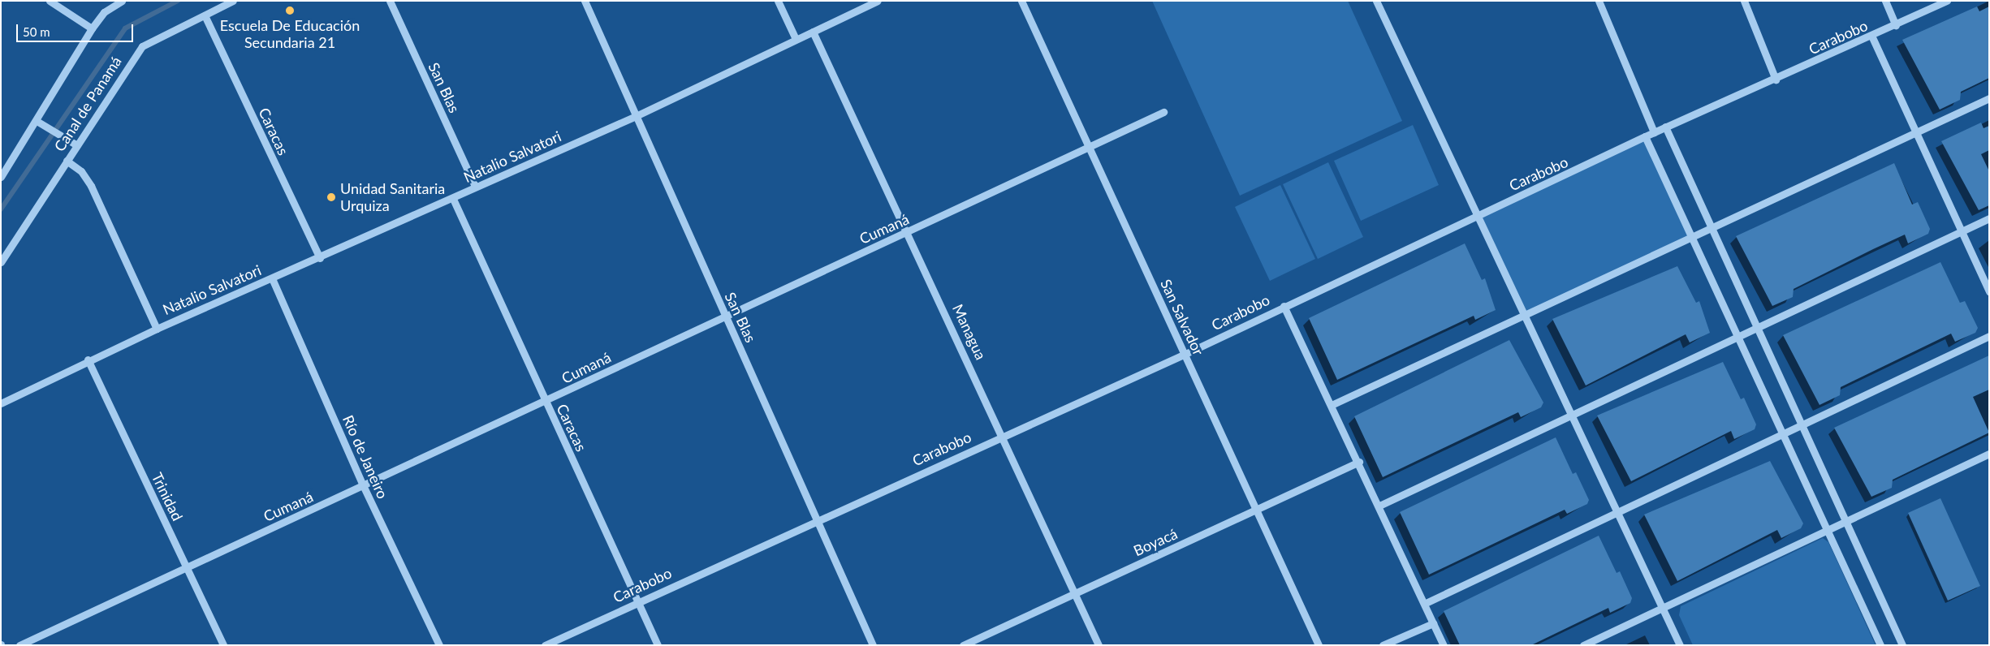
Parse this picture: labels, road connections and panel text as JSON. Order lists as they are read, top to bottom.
{
  "streets": {
    "street": [
      "Carabobo",
      "San Blas",
      "Canal de Panamá",
      "Caracas",
      "Natalio Salvatori",
      "Cumaná",
      "San Salvador",
      "Managua",
      "Río de Janeiro",
      "Trinidad",
      "Boyacá"
    ]
  },
  "crossings": [
    ["Carabobo", "San Blas"],
    ["Carabobo", "Caracas"],
    ["Carabobo", "San Salvador"],
    ["Carabobo", "Managua"],
    ["San Blas", "Natalio Salvatori"],
    ["San Blas", "Cumaná"],
    ["Canal de Panamá", "Caracas"],
    ["Caracas", "Natalio Salvatori"],
    ["Caracas", "Cumaná"],
    ["Natalio Salvatori", "Managua"],
    ["Natalio Salvatori", "Río de Janeiro"],
    ["Natalio Salvatori", "Trinidad"],
    ["Cumaná", "San Salvador"],
    ["Cumaná", "Managua"],
    ["Cumaná", "Río de Janeiro"],
    ["Cumaná", "Trinidad"],
    ["San Salvador", "Boyacá"],
    ["Managua", "Boyacá"]
  ],
  "places": ["Escuela De Educación Secundaria 21", "Unidad Sanitaria Urquiza"],
  "scale_bar": "50 m"
}
